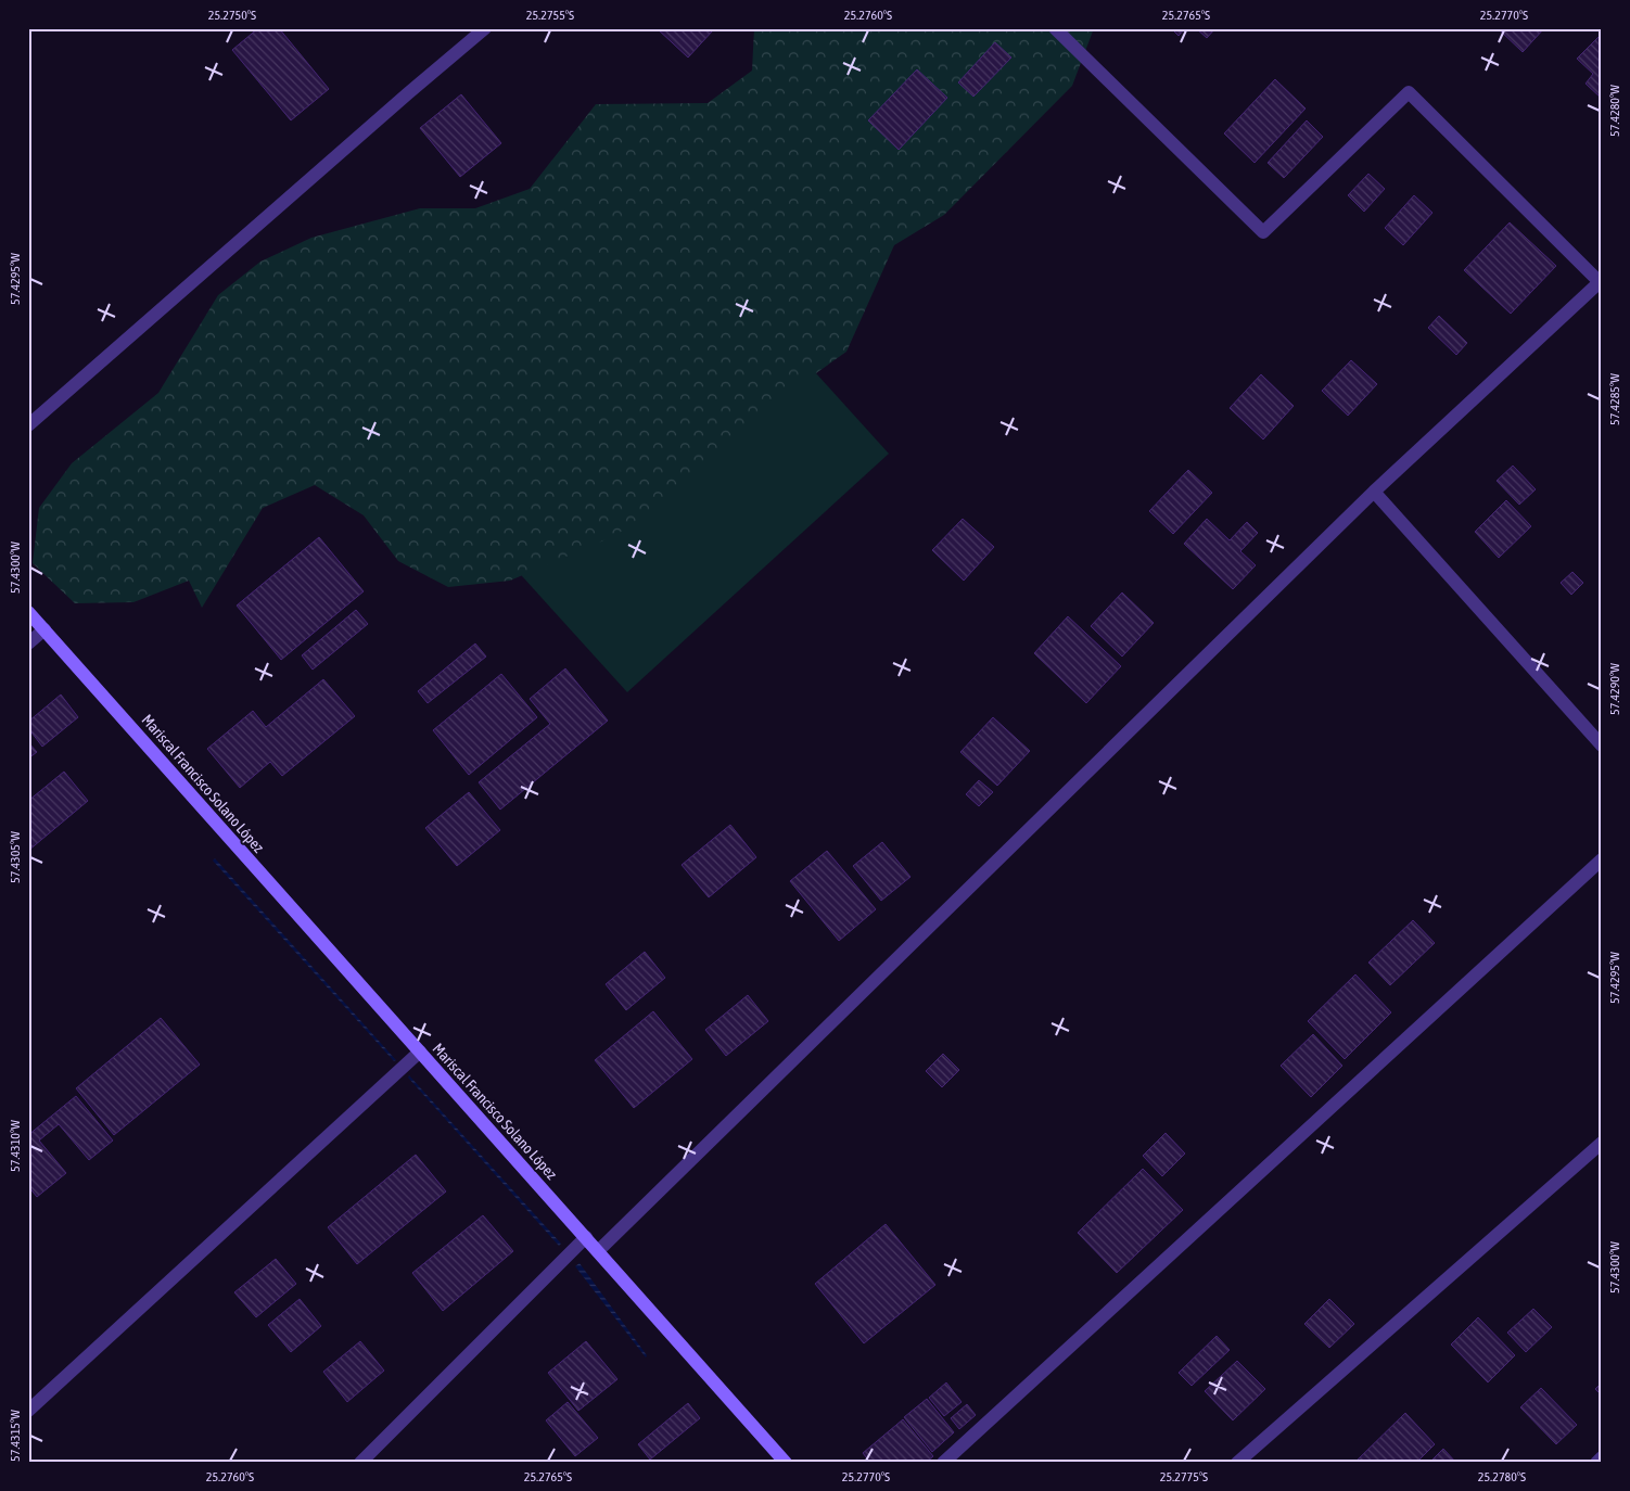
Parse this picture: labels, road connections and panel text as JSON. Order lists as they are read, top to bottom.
{
  "streets": {
    "main road": ["Mariscal Francisco Solano López"]
  },
  "coordinates": [
    "25.2750°S",
    "25.2755°S",
    "25.2760°S",
    "25.2765°S",
    "25.2770°S",
    "57.4280°W",
    "57.4295°W",
    "57.4285°W",
    "57.4300°W",
    "57.4290°W",
    "57.4305°W",
    "57.4310°W",
    "57.4315°W",
    "25.2775°S",
    "25.2780°S"
  ]
}
